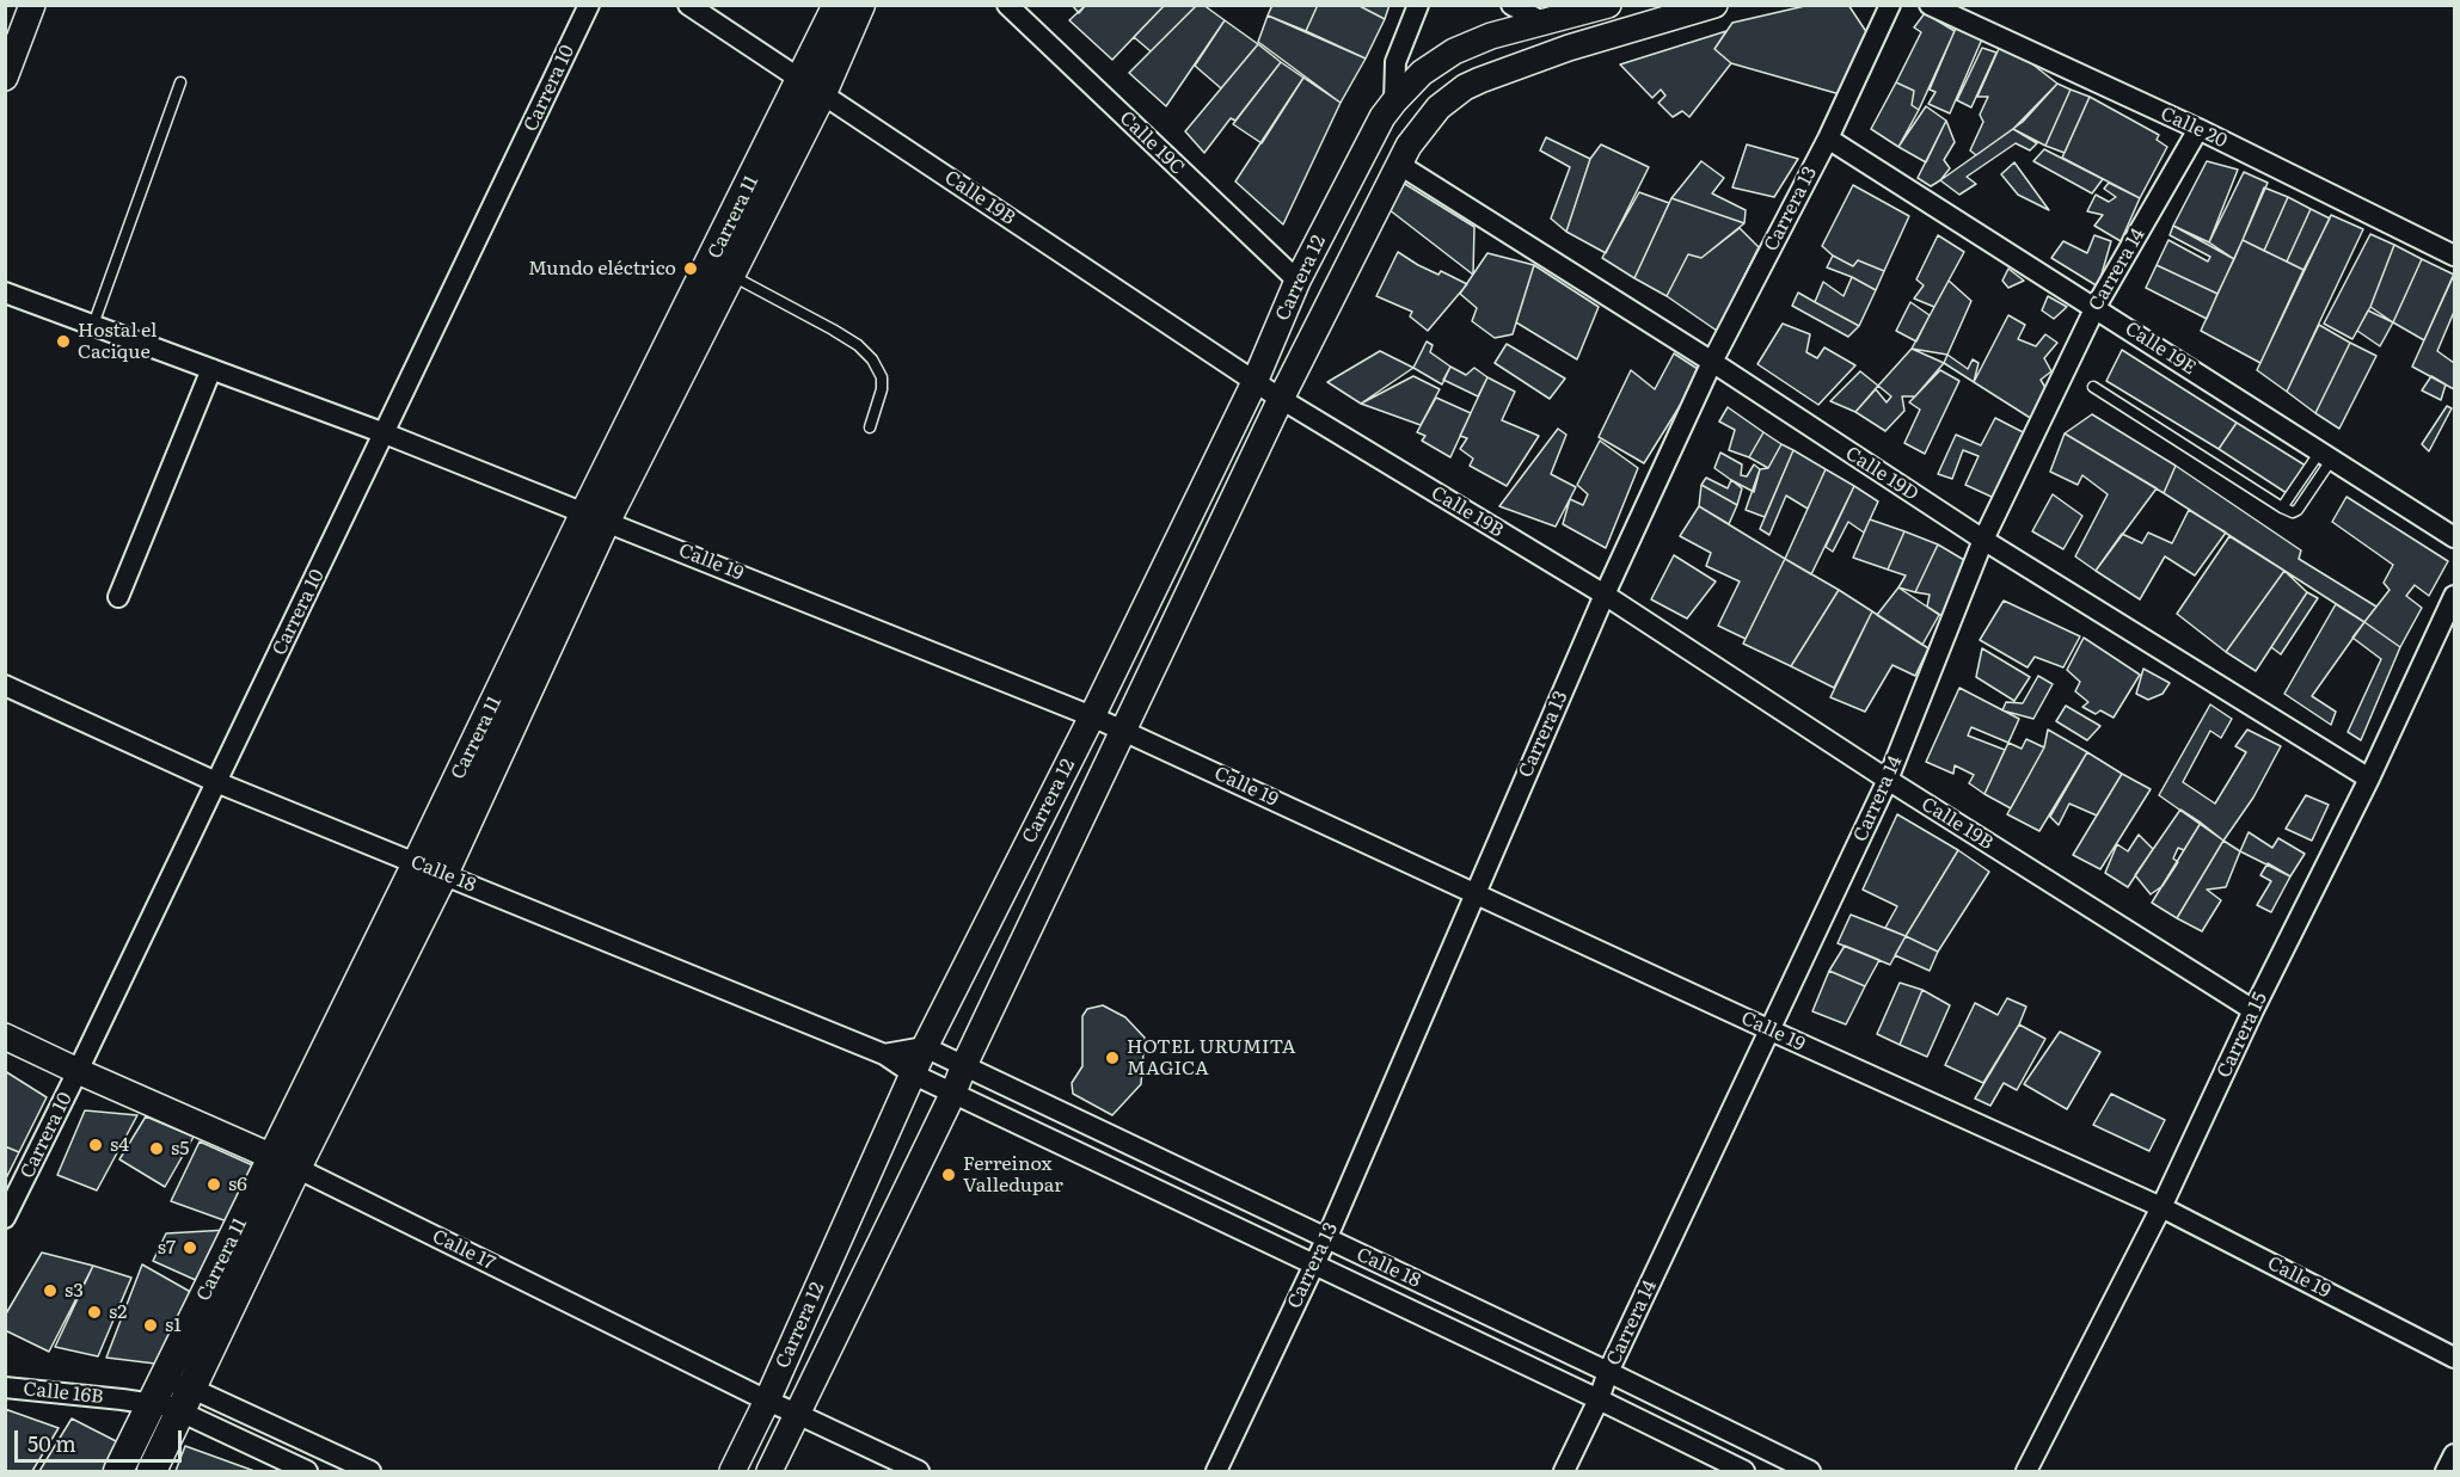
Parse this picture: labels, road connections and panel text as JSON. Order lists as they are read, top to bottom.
{
  "streets": {
    "main road": ["Carrera 11"],
    "street": [
      "Carrera 10",
      "Calle 20",
      "Calle 19C",
      "Calle 19B",
      "Carrera 13",
      "Carrera 14",
      "Carrera 12",
      "Calle 19E",
      "Calle 19D",
      "Calle 19",
      "Calle 18",
      "Carrera 15",
      "Calle 17",
      "Calle 16B"
    ]
  },
  "crossings": [
    ["Carrera 10", "Calle 19"],
    ["Carrera 10", "Calle 18"],
    ["Carrera 10", "Calle 17"],
    ["Calle 20", "Carrera 14"],
    ["Calle 19C", "Carrera 12"],
    ["Calle 19B", "Carrera 13"],
    ["Calle 19B", "Carrera 11"],
    ["Calle 19B", "Carrera 14"],
    ["Calle 19B", "Carrera 12"],
    ["Calle 19B", "Carrera 15"],
    ["Carrera 13", "Calle 19E"],
    ["Carrera 13", "Calle 19D"],
    ["Carrera 13", "Calle 19"],
    ["Carrera 13", "Calle 18"],
    ["Carrera 11", "Calle 19"],
    ["Carrera 11", "Calle 18"],
    ["Carrera 11", "Calle 17"],
    ["Carrera 11", "Calle 16B"],
    ["Carrera 14", "Calle 19E"],
    ["Carrera 14", "Calle 19D"],
    ["Carrera 14", "Calle 19"],
    ["Carrera 14", "Calle 18"],
    ["Carrera 12", "Calle 19D"],
    ["Carrera 12", "Calle 19"],
    ["Carrera 12", "Calle 18"],
    ["Carrera 12", "Calle 17"],
    ["Calle 19D", "Carrera 15"],
    ["Calle 19", "Carrera 15"]
  ],
  "places": [
    "Mundo eléctrico",
    "Hostal el Cacique",
    "HOTEL URUMITA MAGICA",
    "s4",
    "s5",
    "Ferreinox Valledupar",
    "s6",
    "s7",
    "s3",
    "s2",
    "s1"
  ],
  "scale_bar": "50 m"
}
